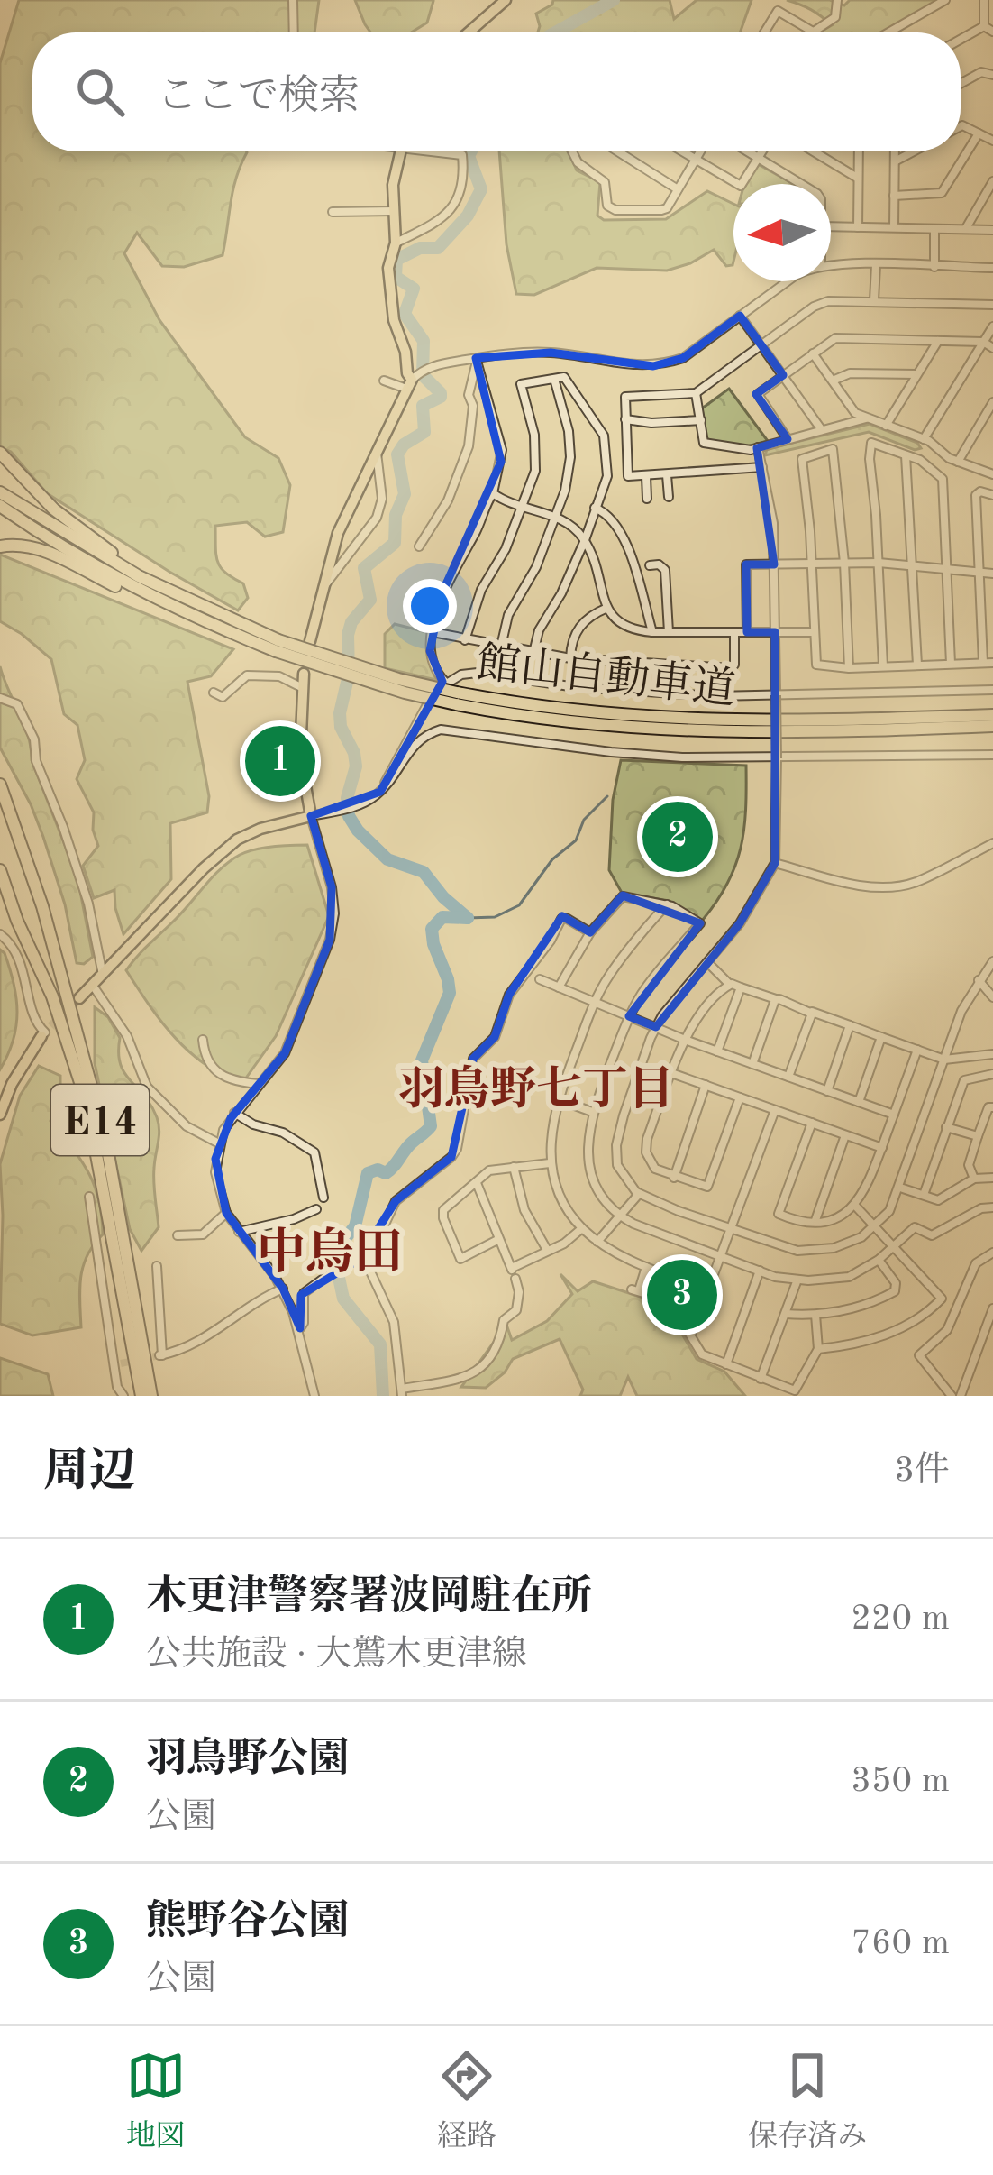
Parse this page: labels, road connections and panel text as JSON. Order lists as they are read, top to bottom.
{
  "streets": {
    "highway": ["館山自動車道", "E14"]
  },
  "districts": ["羽鳥野七丁目", "中烏田"],
  "north": "left",
  "page": {
    "search": "ここで検索",
    "pins": ["1", "2", "3"],
    "heading": ["周辺", "3件"],
    "list": [
      {
        "mark": "1",
        "name": "木更津警察署波岡駐在所",
        "note": "公共施設 · 大鷲木更津線",
        "value": "220 m"
      },
      {
        "mark": "2",
        "name": "羽鳥野公園",
        "note": "公園",
        "value": "350 m"
      },
      {
        "mark": "3",
        "name": "熊野谷公園",
        "note": "公園",
        "value": "760 m"
      }
    ],
    "nav": ["地図", "経路", "保存済み"]
  }
}
